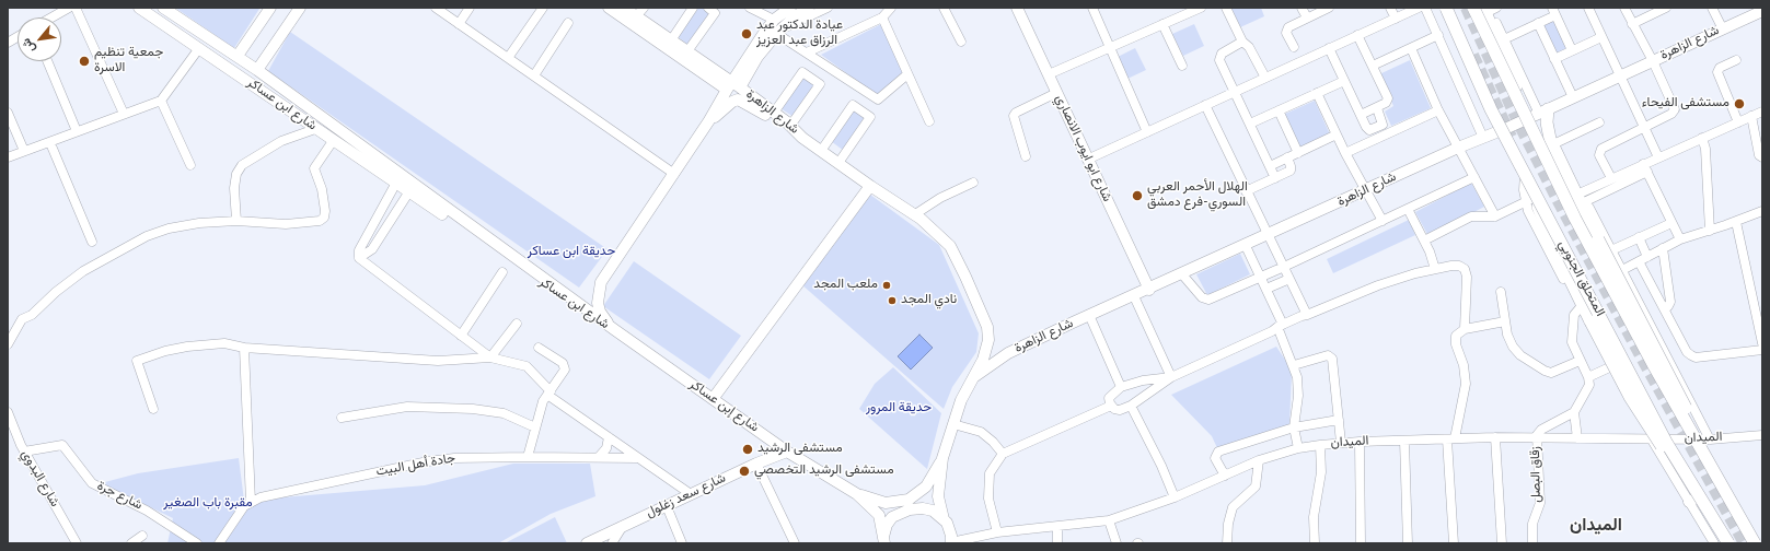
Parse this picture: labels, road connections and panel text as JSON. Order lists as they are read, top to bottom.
{
  "streets": {
    "highway": ["المتحلق الجنوبي"],
    "main road": [
      "شارع الزاهرة",
      "شارع ابن عساكر",
      "شارع ابو ايوب الانصاري",
      "شارع إبن عساكر",
      "شارع سعد زغلول"
    ],
    "street": [
      "الميدان",
      "جادة أهل البيت",
      "زقاق البصل",
      "شارع البدوي",
      "شارع جرة"
    ]
  },
  "crossings": [
    ["شارع الزاهرة", "شارع ابو ايوب الانصاري"],
    ["شارع الزاهرة", "الميدان"],
    ["شارع ابن عساكر", "شارع إبن عساكر"],
    ["شارع إبن عساكر", "شارع سعد زغلول"],
    ["الميدان", "زقاق البصل"],
    ["شارع البدوي", "شارع جرة"]
  ],
  "districts": ["الميدان"],
  "parks": ["حديقة ابن عساكر", "حديقة المرور", "مقبرة باب الصغير"],
  "places": [
    "عيادة الدكتور عبد الرزاق عبد العزيز",
    "جمعية تنظيم الاسرة",
    "مستشفى الفيحاء",
    "الهلال الأحمر العربي السوري-فرع دمشق",
    "ملعب المجد",
    "نادي المجد",
    "مستشفى الرشيد",
    "مستشفى الرشيد التخصصي"
  ],
  "north": "bottom left"
}
